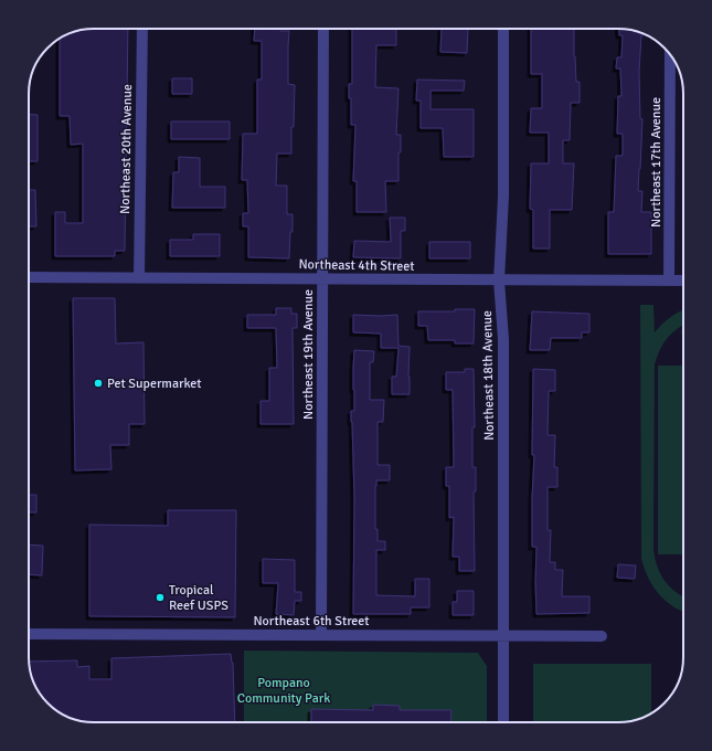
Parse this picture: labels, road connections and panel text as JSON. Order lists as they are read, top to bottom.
{
  "streets": {
    "street": [
      "Northeast 20th Avenue",
      "Northeast 17th Avenue",
      "Northeast 4th Street",
      "Northeast 19th Avenue",
      "Northeast 18th Avenue",
      "Northeast 6th Street"
    ]
  },
  "crossings": [
    ["Northeast 20th Avenue", "Northeast 4th Street"],
    ["Northeast 17th Avenue", "Northeast 4th Street"],
    ["Northeast 4th Street", "Northeast 19th Avenue"],
    ["Northeast 4th Street", "Northeast 18th Avenue"],
    ["Northeast 19th Avenue", "Northeast 6th Street"],
    ["Northeast 18th Avenue", "Northeast 6th Street"]
  ],
  "parks": ["Pompano Community Park"],
  "places": ["Pet Supermarket", "Tropical Reef USPS"]
}
